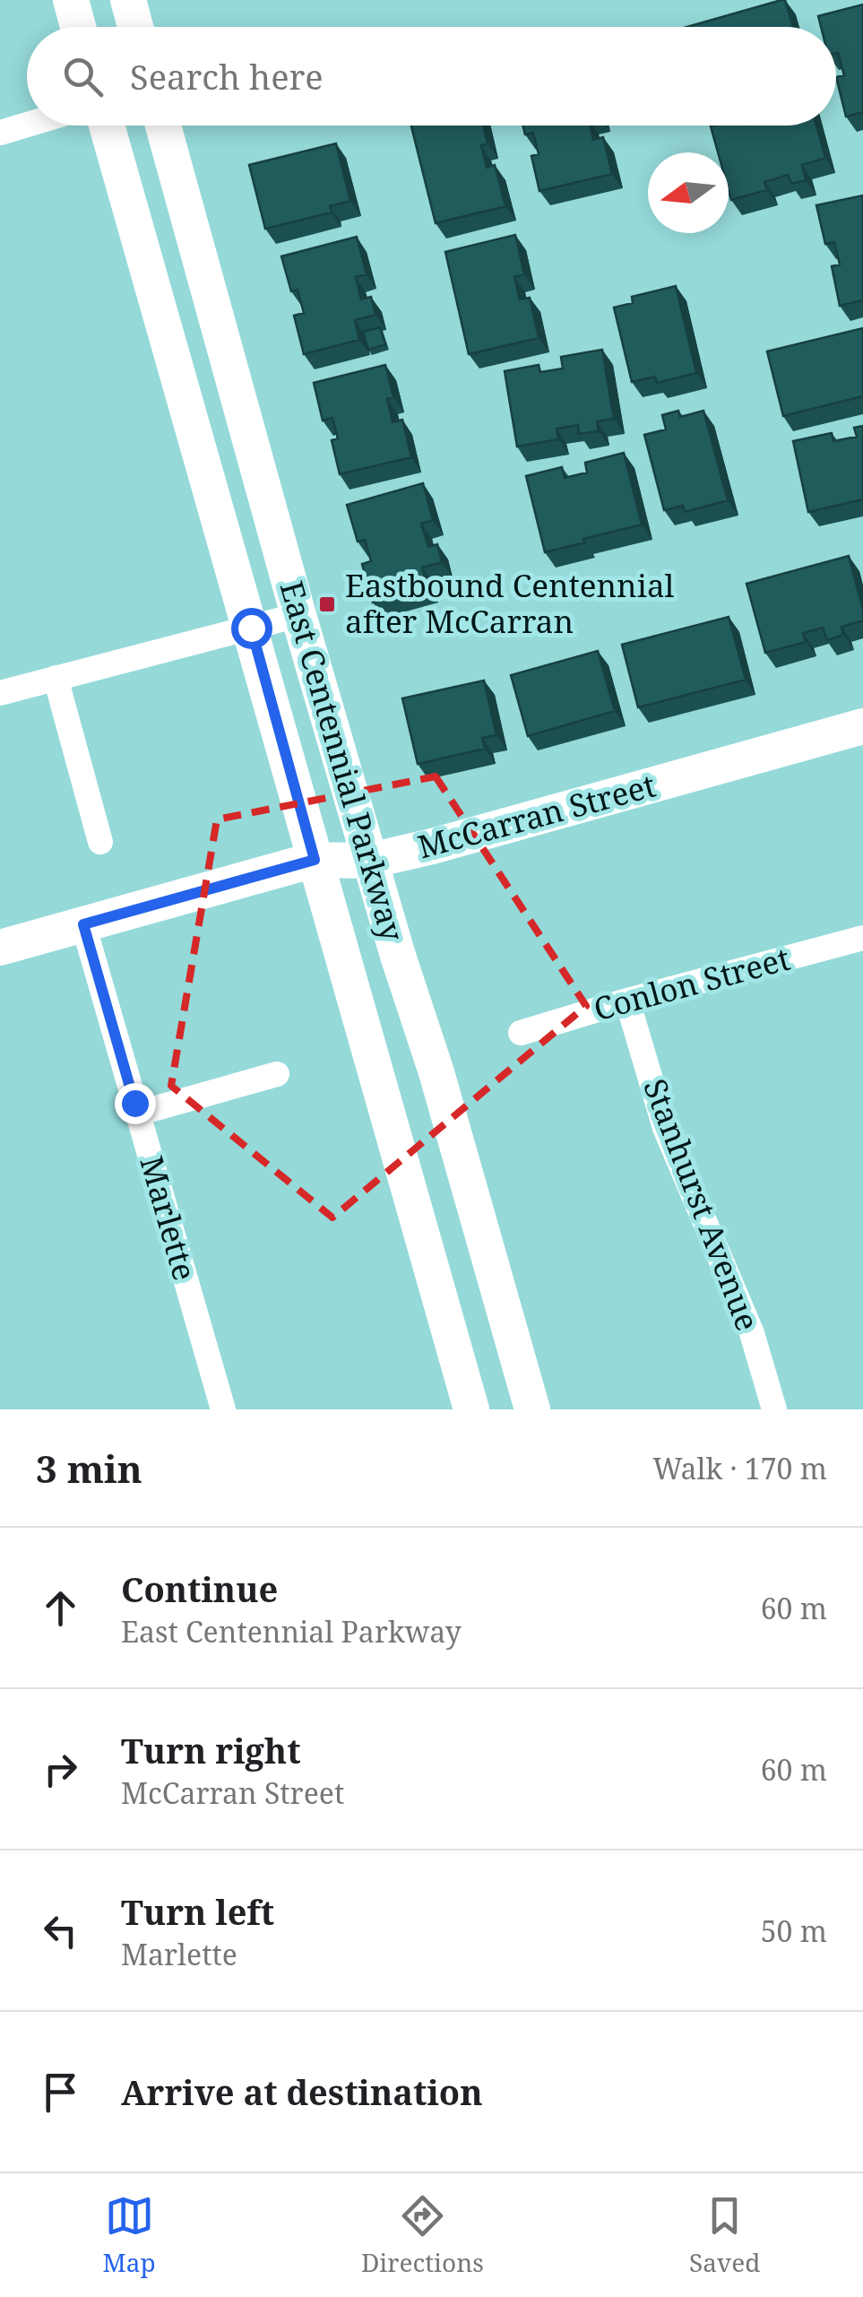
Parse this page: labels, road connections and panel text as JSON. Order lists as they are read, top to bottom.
{
  "streets": {
    "main road": ["East Centennial Parkway", "McCarran Street"],
    "street": ["Conlon Street", "Stanhurst Avenue", "Marlette"]
  },
  "crossings": [
    ["East Centennial Parkway", "McCarran Street"],
    ["McCarran Street", "Marlette"],
    ["Conlon Street", "Stanhurst Avenue"]
  ],
  "places": {
    "transit": ["Eastbound Centennial after McCarran"]
  },
  "north": "left",
  "page": {
    "search": "Search here",
    "heading": ["3 min", "Walk · 170 m"],
    "list": [
      ["Continue", "East Centennial Parkway", "60 m"],
      ["Turn right", "McCarran Street", "60 m"],
      ["Turn left", "Marlette", "50 m"],
      "Arrive at destination"
    ],
    "nav": ["Map", "Directions", "Saved"]
  }
}
